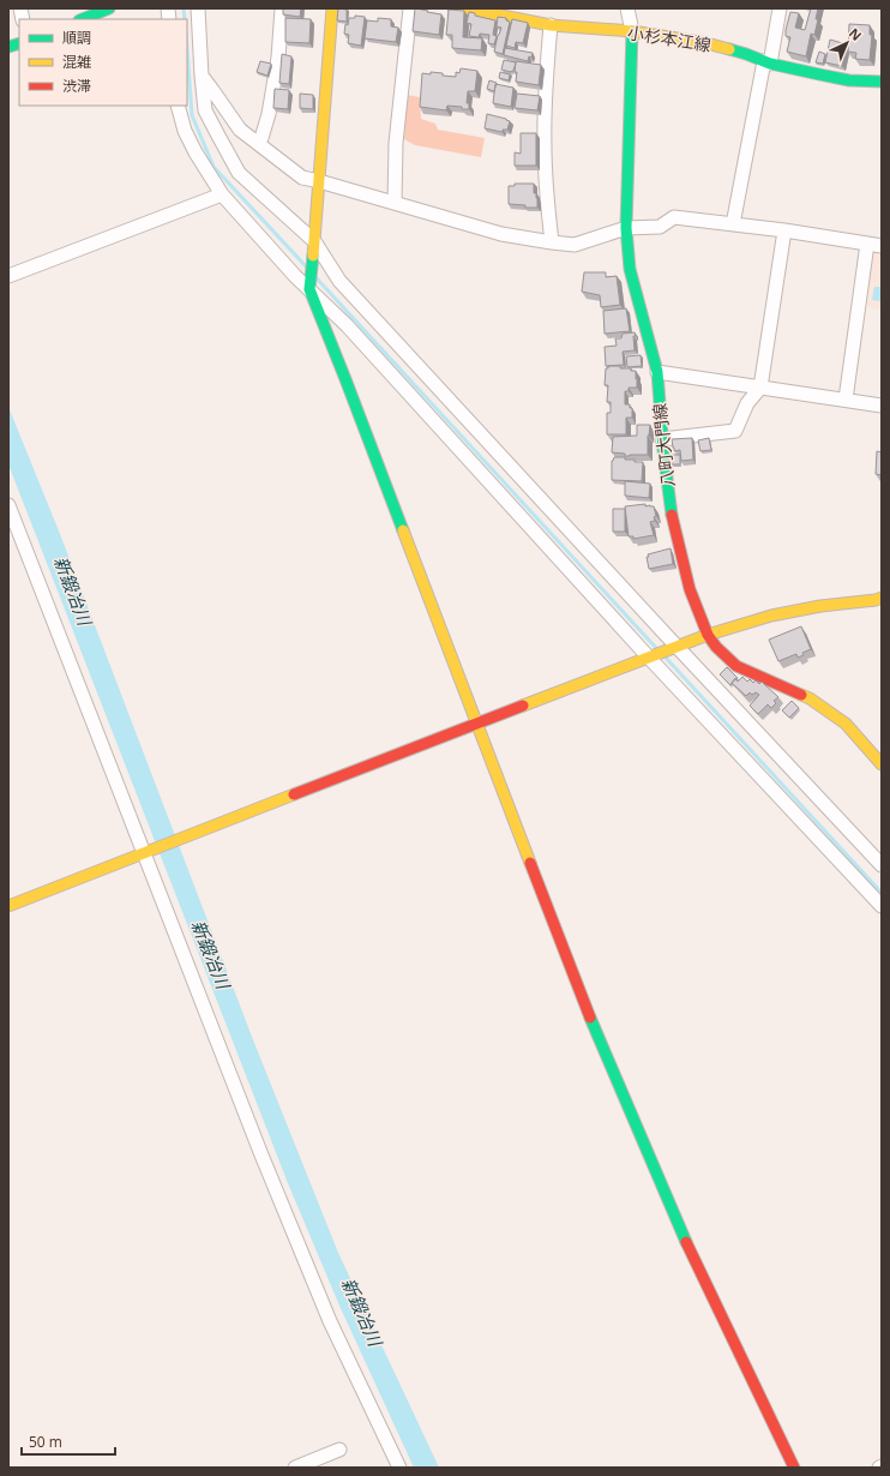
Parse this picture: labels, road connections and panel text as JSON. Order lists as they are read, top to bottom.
{
  "streets": {
    "street": ["小杉本江線", "八町大門線"]
  },
  "crossings": [
    ["小杉本江線", "八町大門線"]
  ],
  "water": ["新鍛冶川"],
  "legend": ["順調", "混雑", "渋滞"],
  "scale_bar": "50 m",
  "north": "top right"
}
